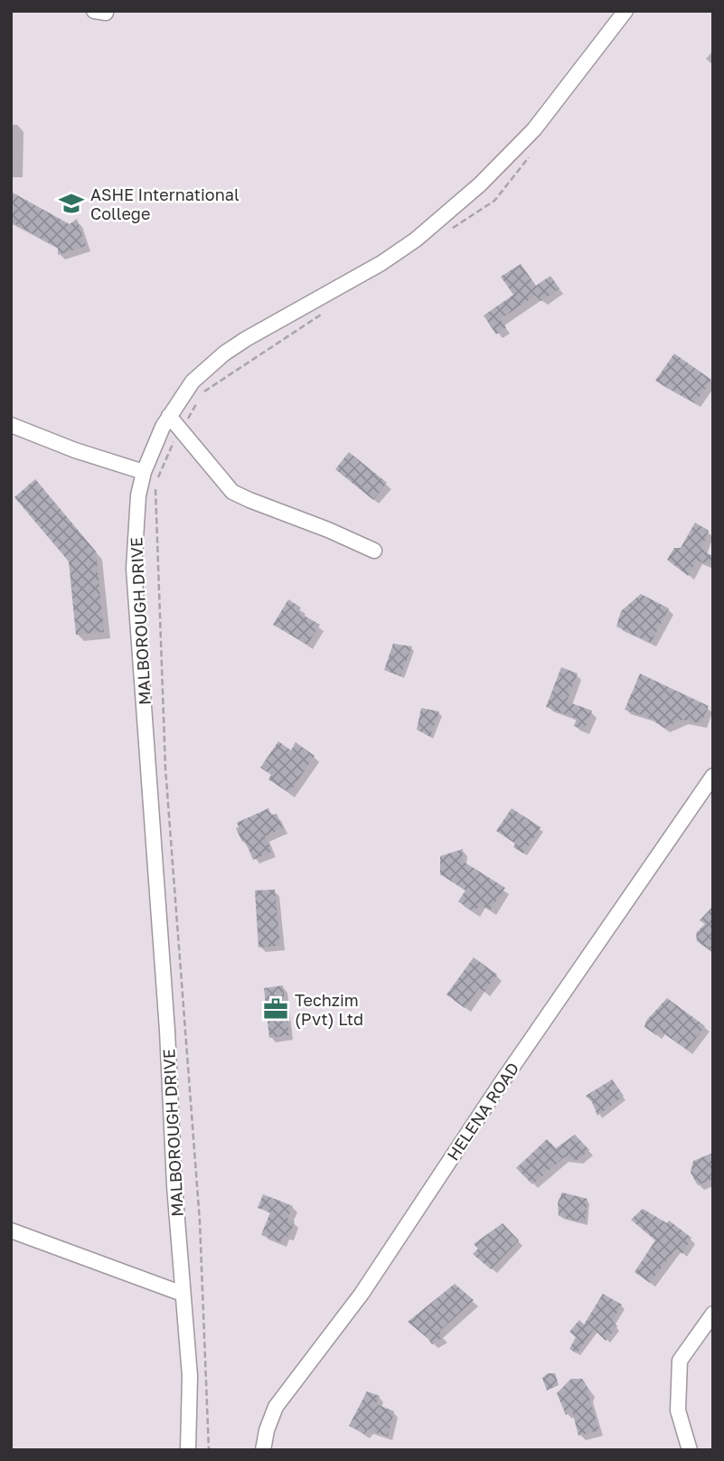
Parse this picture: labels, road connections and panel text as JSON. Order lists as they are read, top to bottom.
{
  "streets": {
    "street": ["MALBOROUGH DRIVE", "HELENA ROAD"]
  },
  "places": {
    "school or university": ["ASHE International College"],
    "office": ["Techzim (Pvt) Ltd"]
  }
}
